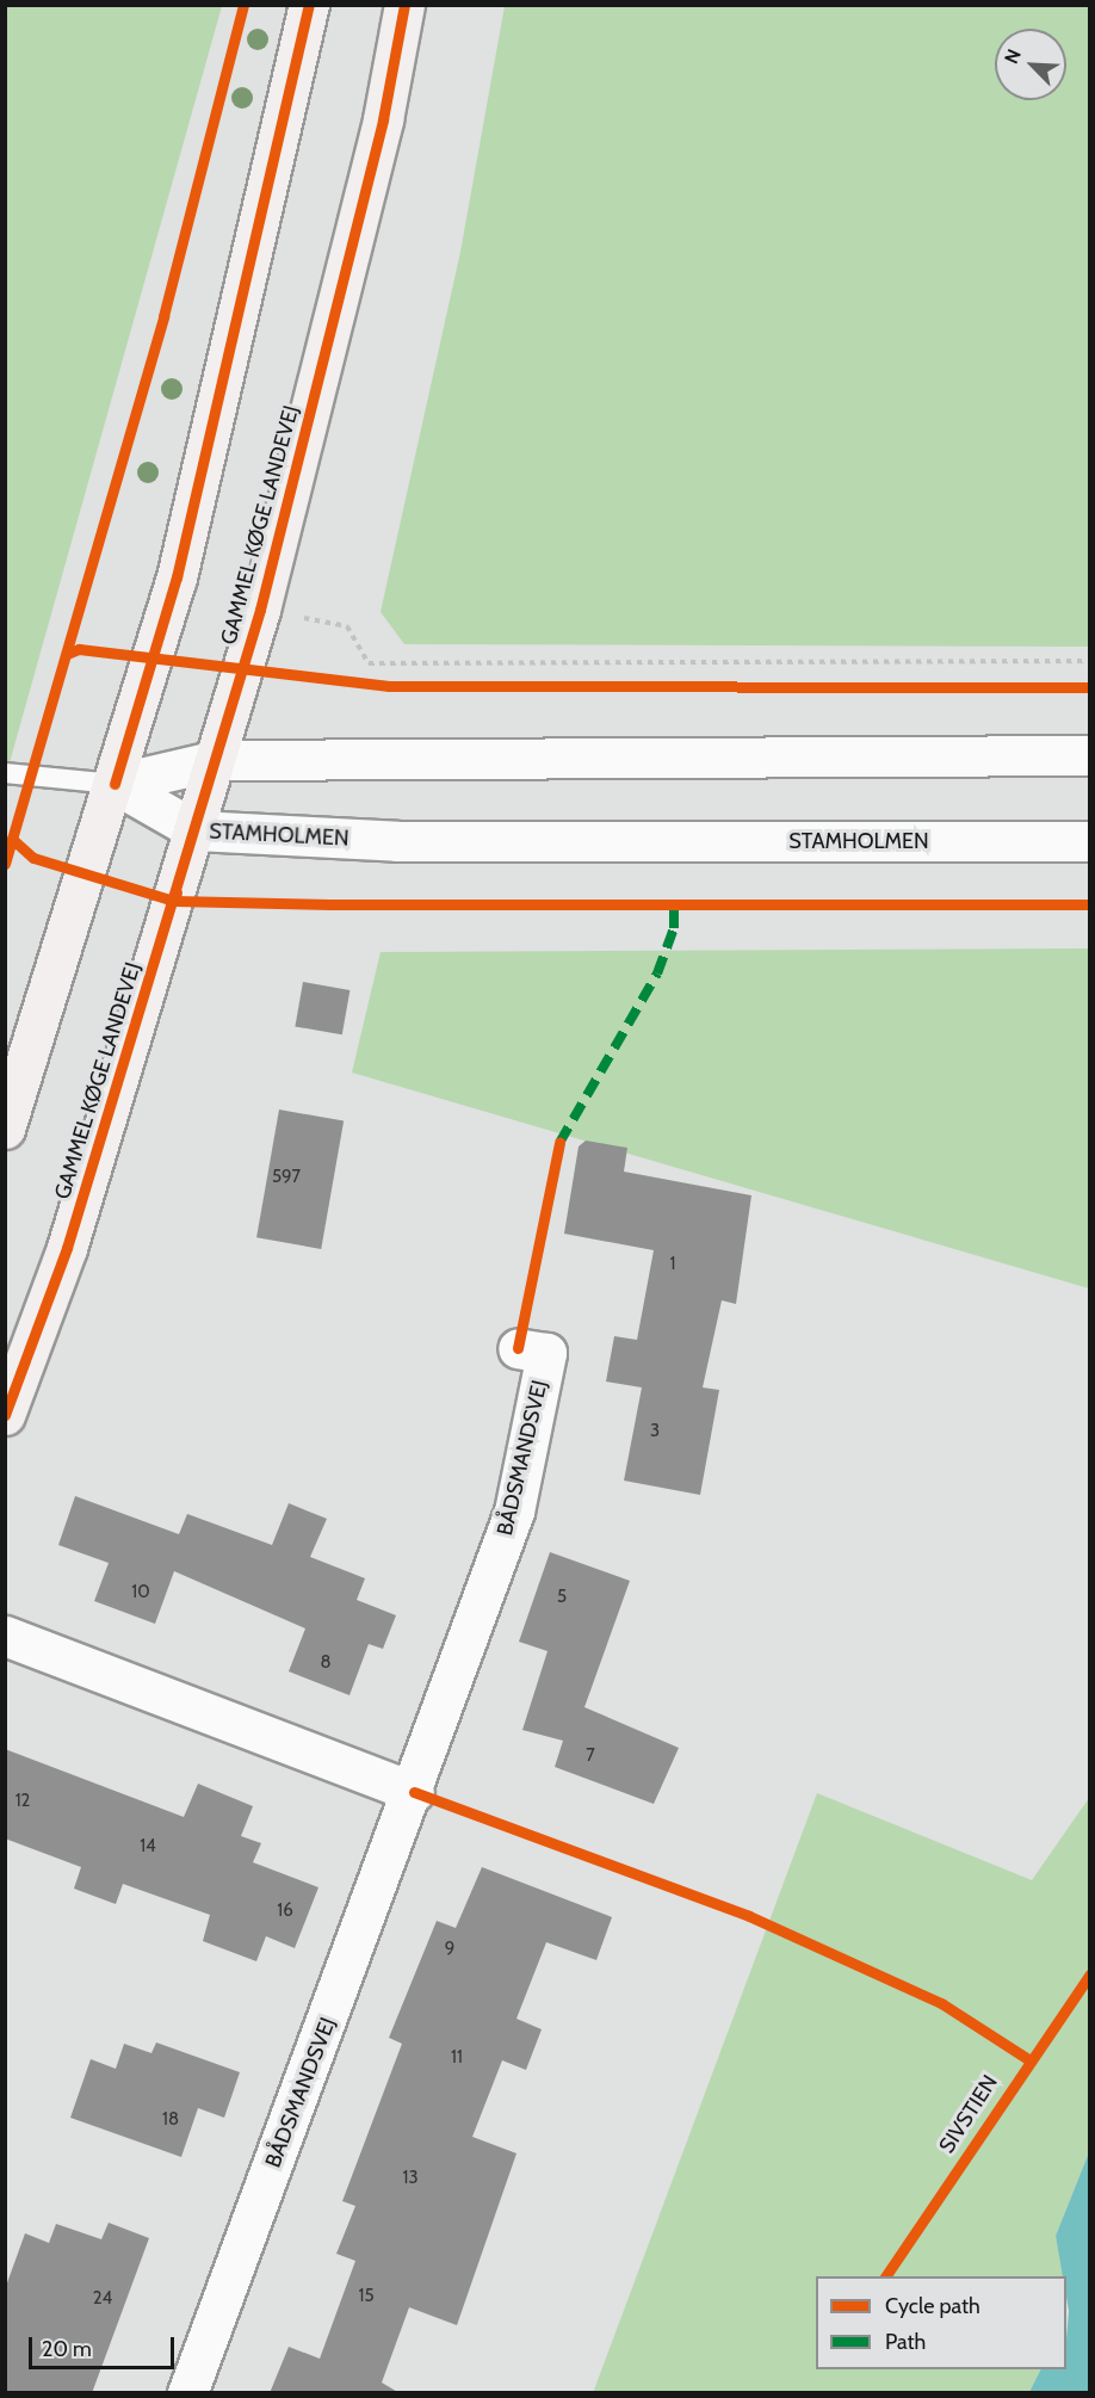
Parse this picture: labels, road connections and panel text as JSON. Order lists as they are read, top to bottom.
{
  "streets": {
    "main road": ["GAMMEL KØGE LANDEVEJ"],
    "street": ["STAMHOLMEN", "BÅDSMANDSVEJ"],
    "cycle path": ["SIVSTIEN"]
  },
  "crossings": [
    ["GAMMEL KØGE LANDEVEJ", "STAMHOLMEN"]
  ],
  "house_numbers": [
    "597",
    "1",
    "3",
    "10",
    "5",
    "8",
    "7",
    "12",
    "14",
    "16",
    "9",
    "11",
    "18",
    "13",
    "15",
    "24"
  ],
  "legend": ["Cycle path", "Path"],
  "scale_bar": "20 m",
  "north": "top left"
}
